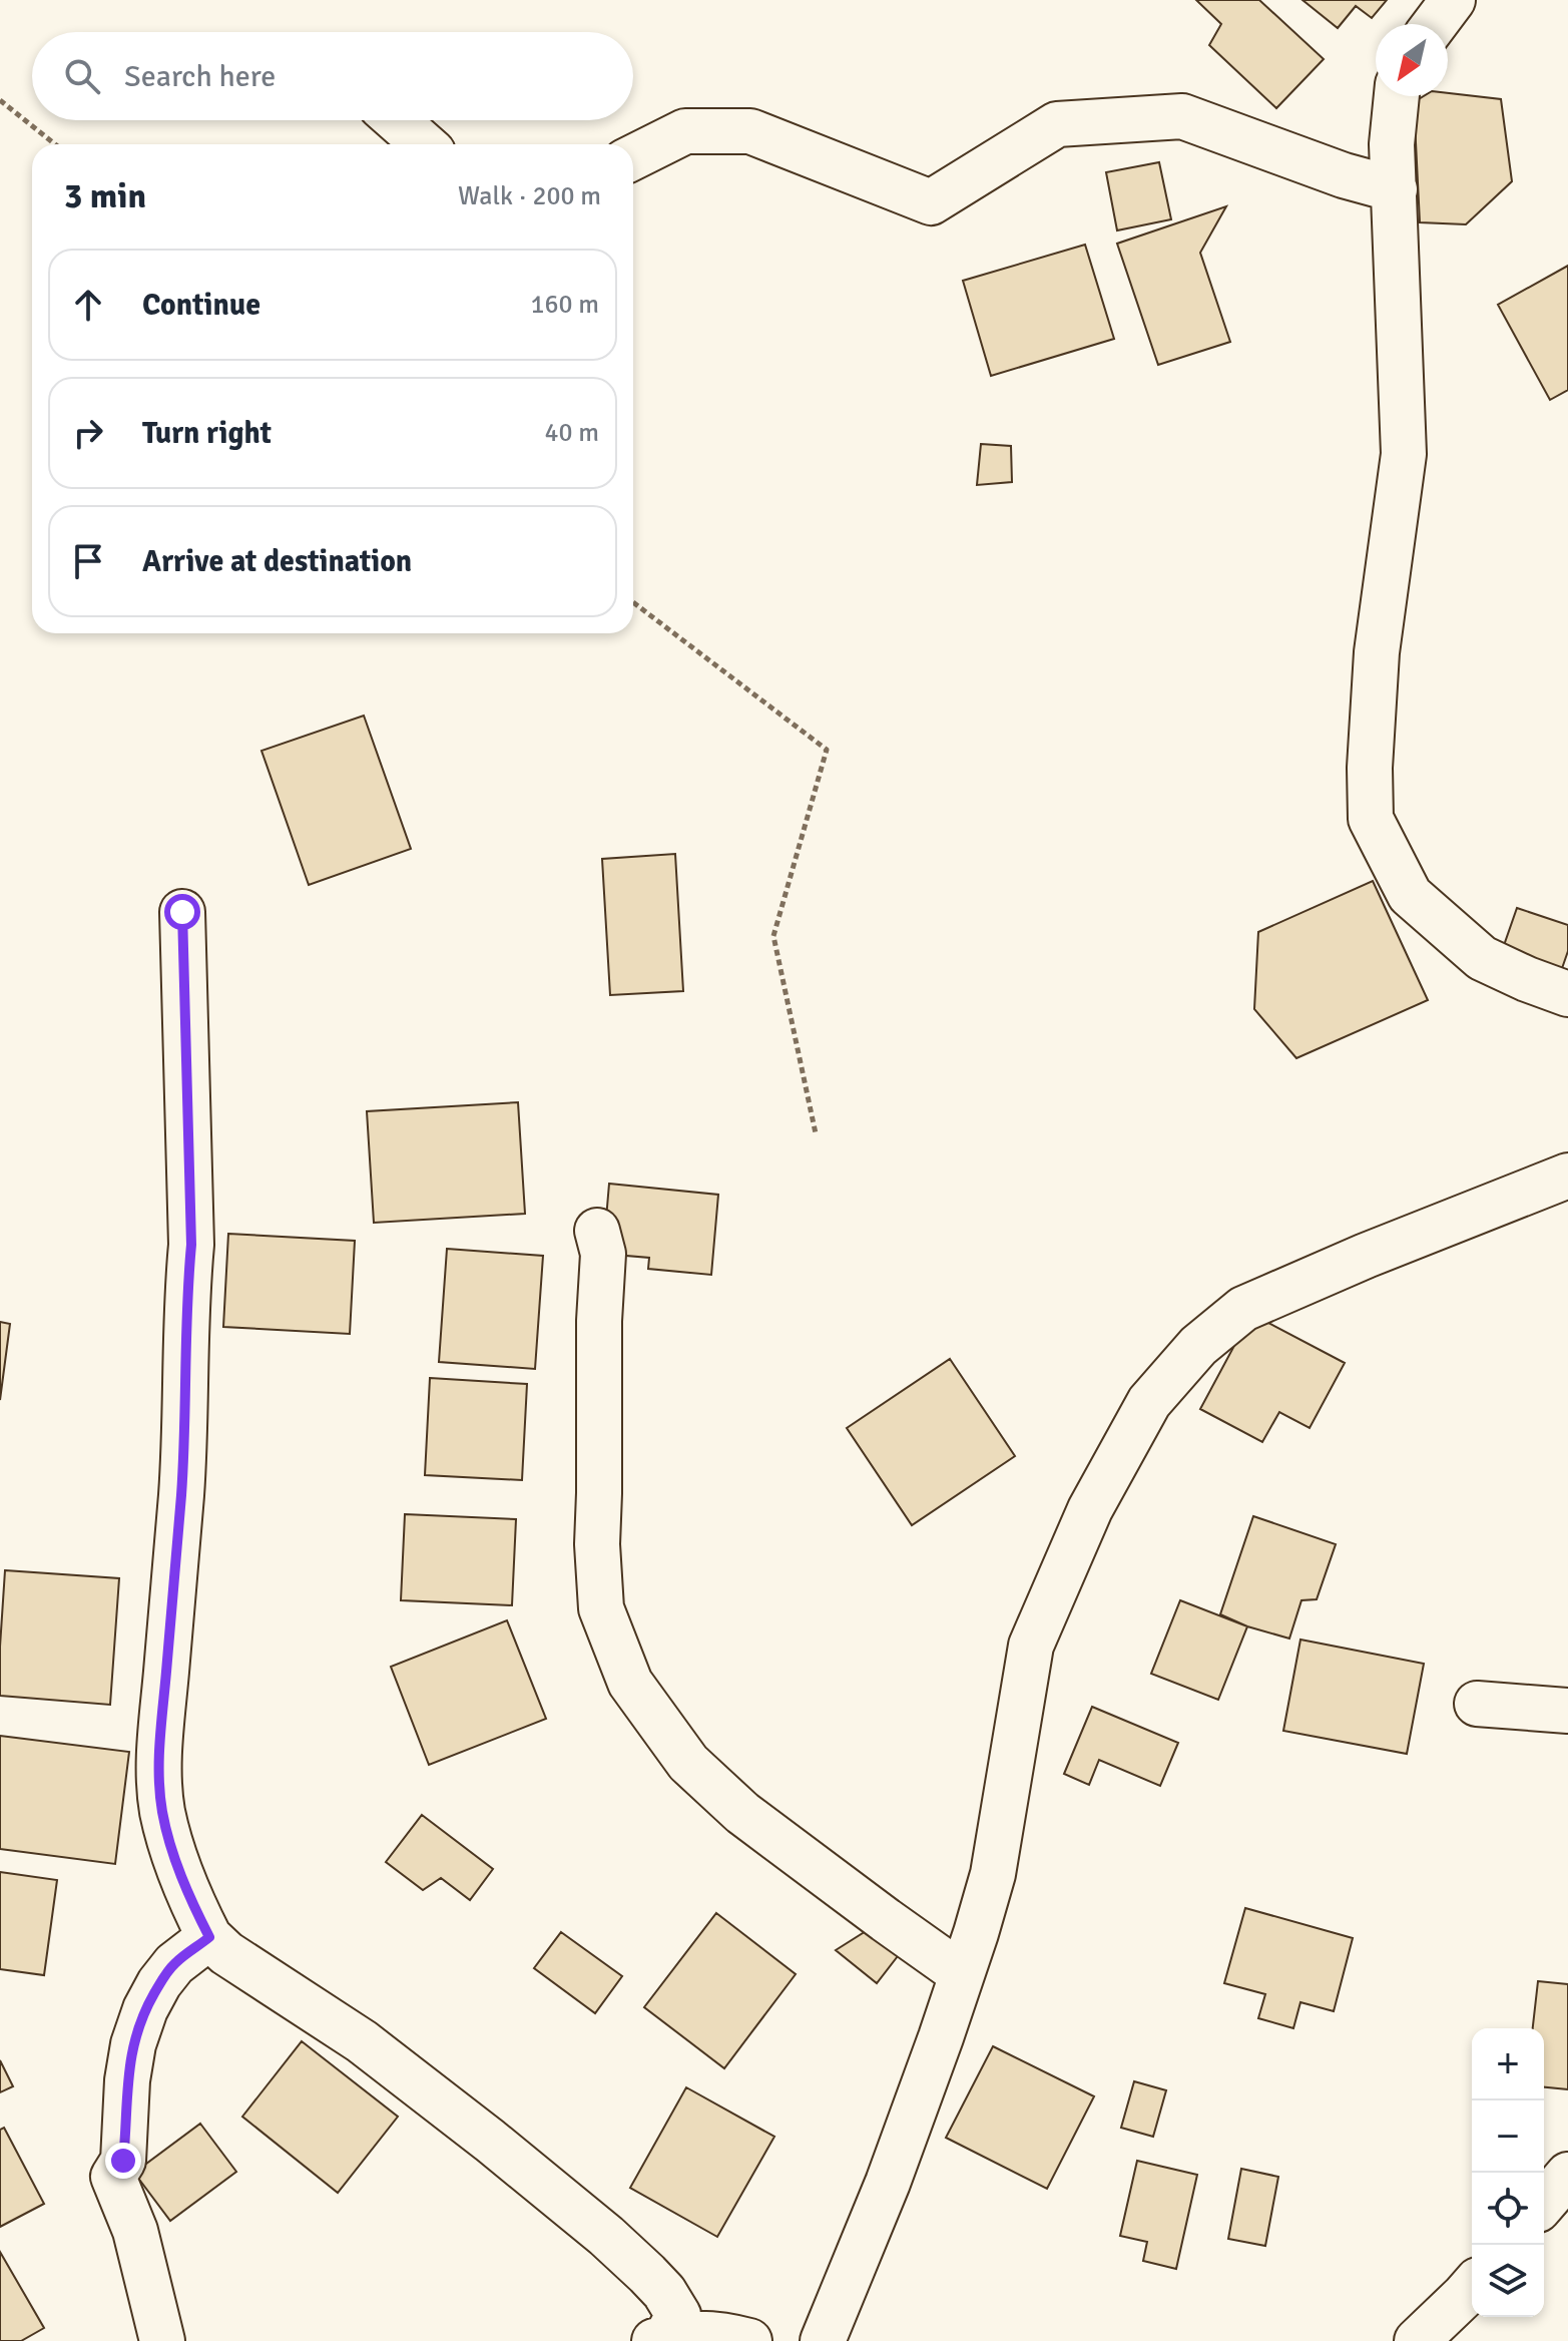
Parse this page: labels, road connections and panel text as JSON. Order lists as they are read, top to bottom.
{
  "north": "bottom left",
  "page": {
    "search": "Search here",
    "heading": ["3 min", "Walk · 200 m"],
    "list": [
      ["Continue", "160 m"],
      ["Turn right", "40 m"],
      "Arrive at destination"
    ],
    "map_buttons": ["+", "−"]
  }
}
